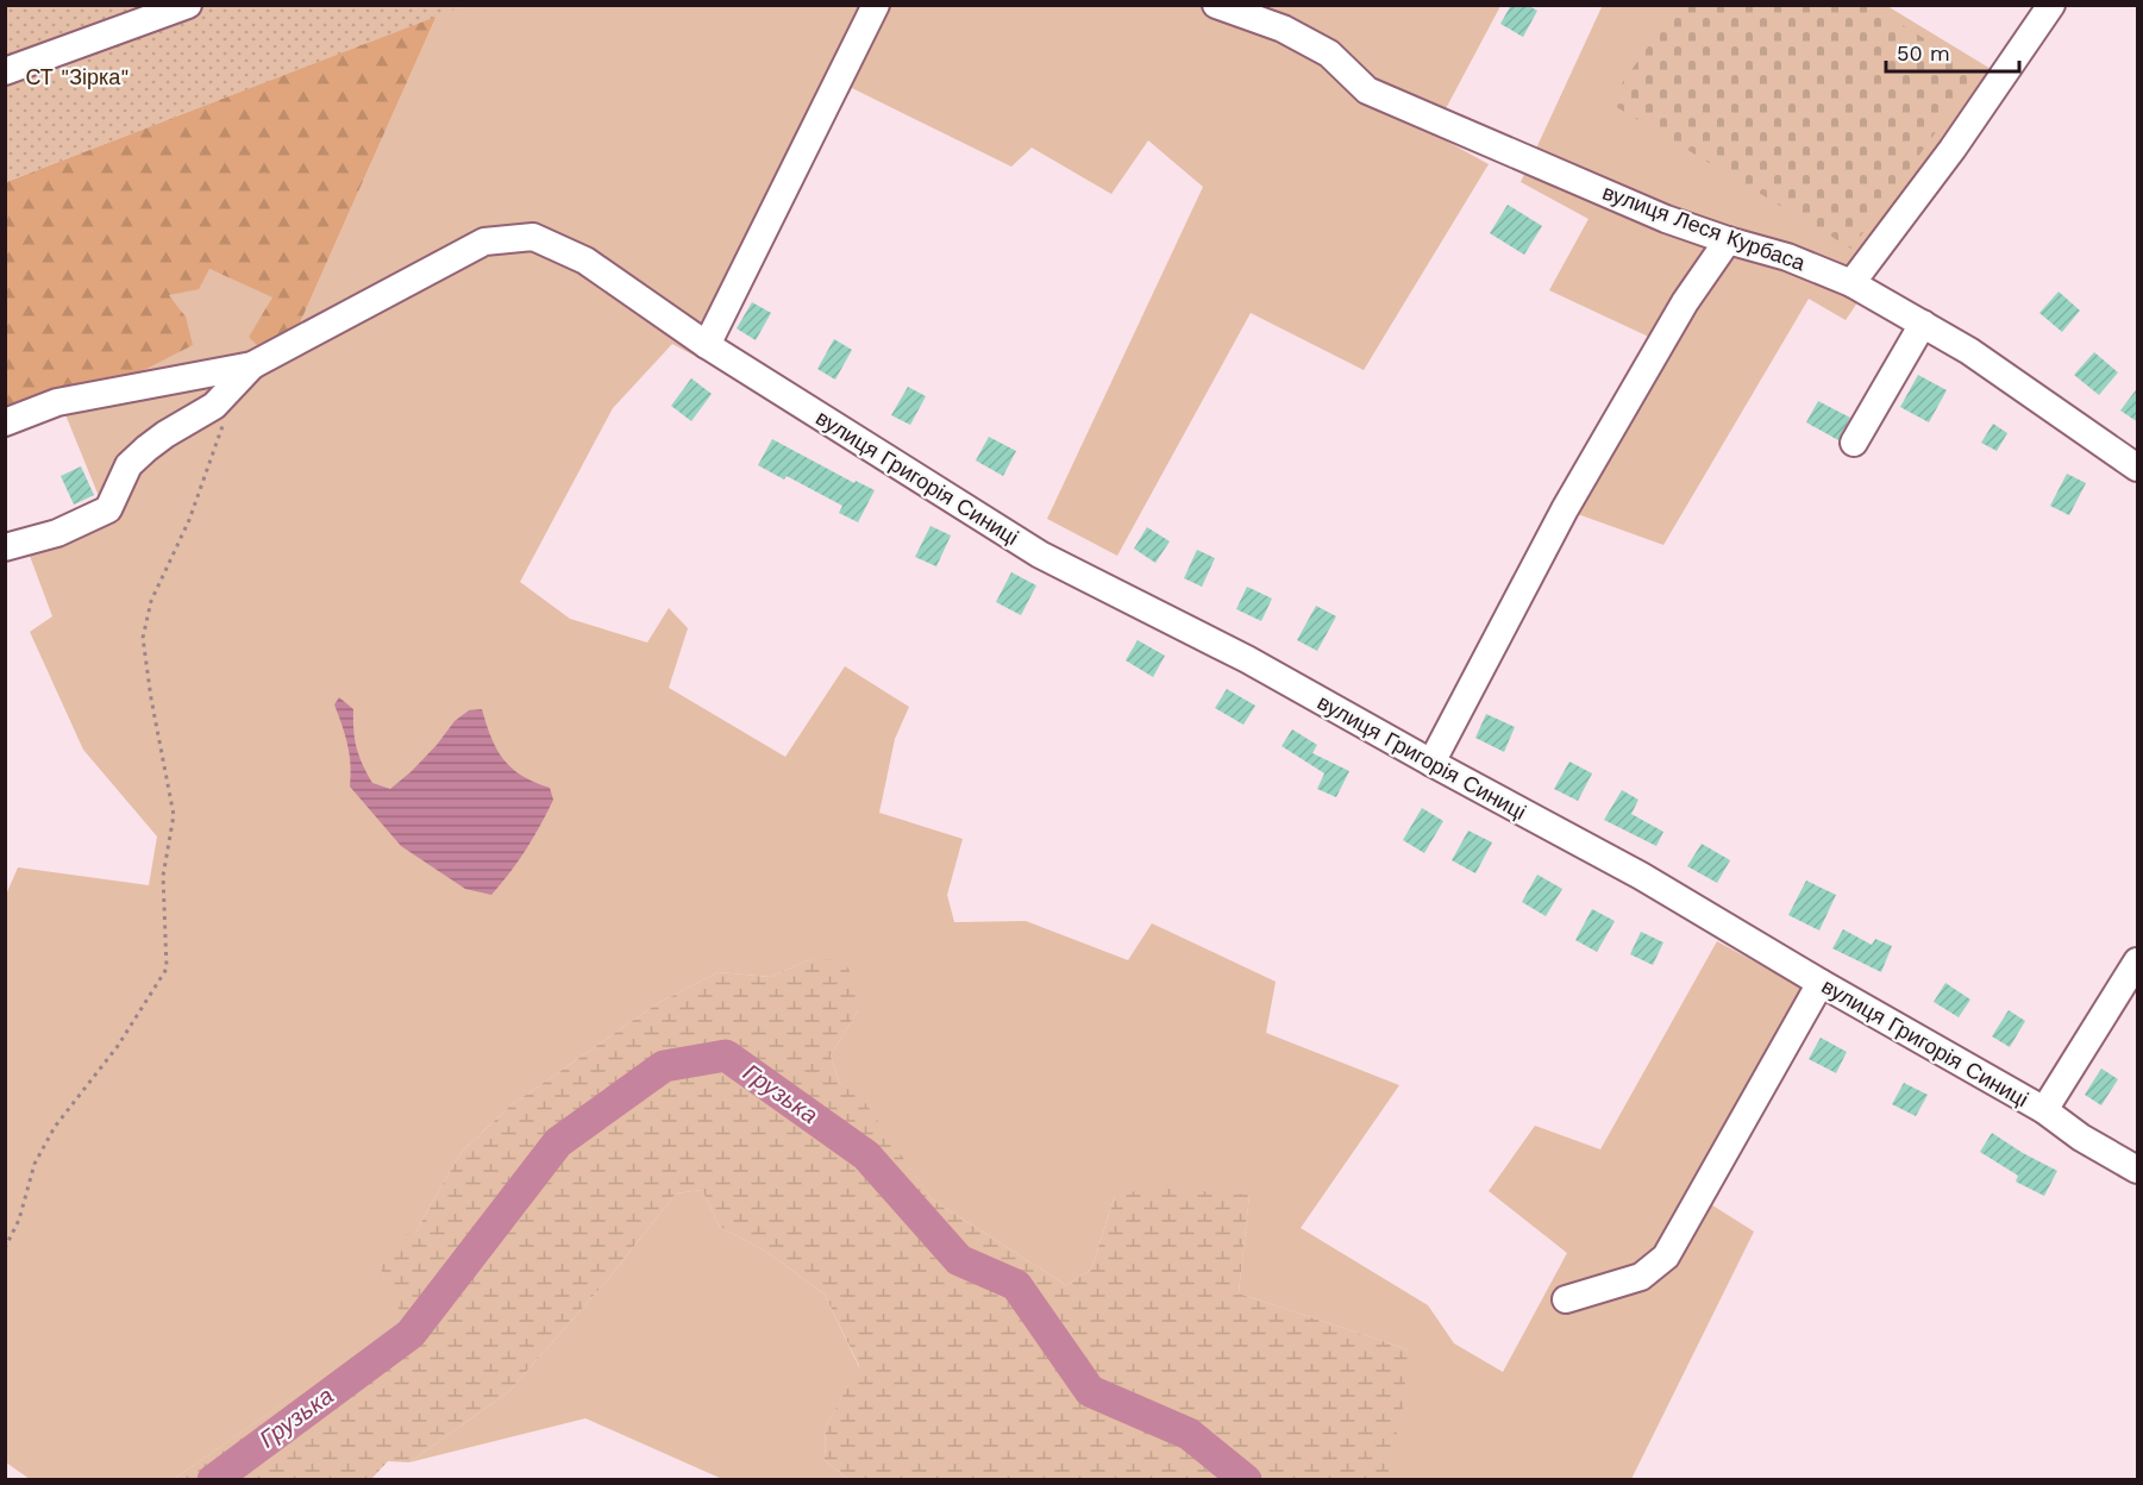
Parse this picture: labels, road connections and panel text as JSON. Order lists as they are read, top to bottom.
{
  "streets": {
    "street": ["вулиця Леся Курбаса", "вулиця Григорія Синиці"]
  },
  "water": ["Грузька"],
  "parks": ["СТ \"Зірка\""],
  "scale_bar": "50 m"
}
